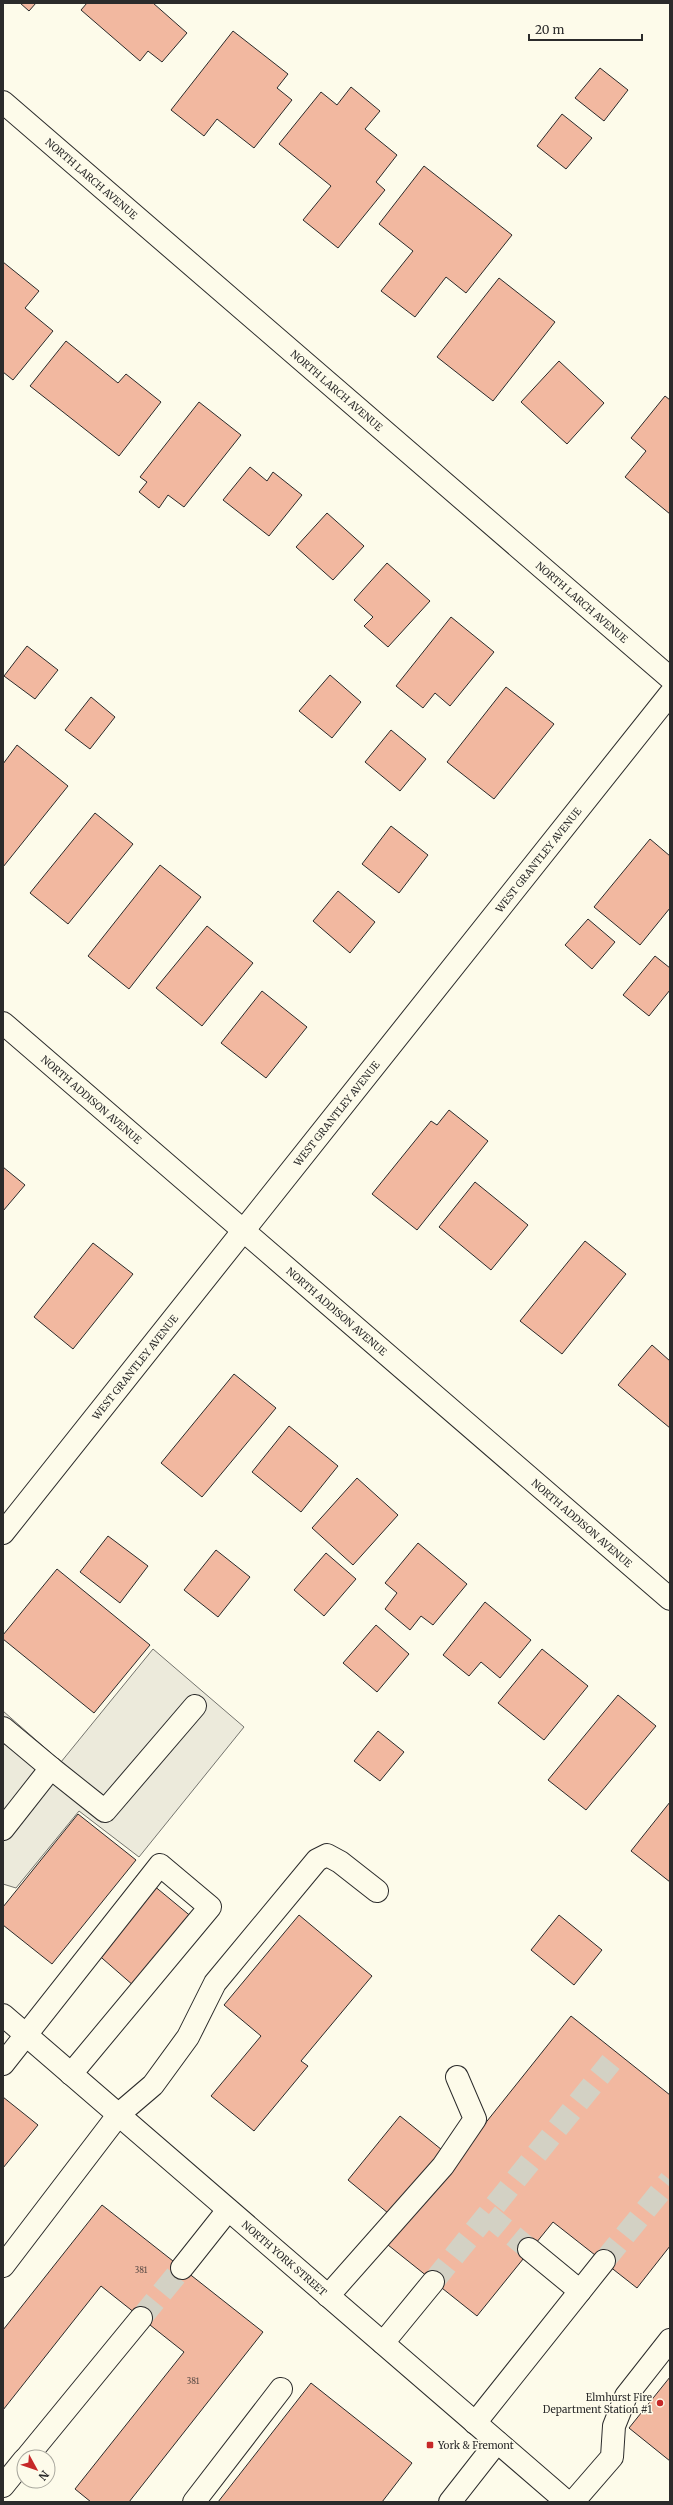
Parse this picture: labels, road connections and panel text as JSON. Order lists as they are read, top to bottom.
{
  "streets": {
    "street": [
      "NORTH LARCH AVENUE",
      "WEST GRANTLEY AVENUE",
      "NORTH ADDISON AVENUE",
      "NORTH YORK STREET"
    ]
  },
  "crossings": [
    ["WEST GRANTLEY AVENUE", "NORTH ADDISON AVENUE"]
  ],
  "places": {
    "other": ["Elmhurst Fire Department Station #1"],
    "transit": ["York & Fremont"]
  },
  "house_numbers": ["381", "381"],
  "scale_bar": "20 m",
  "north": "bottom right"
}
